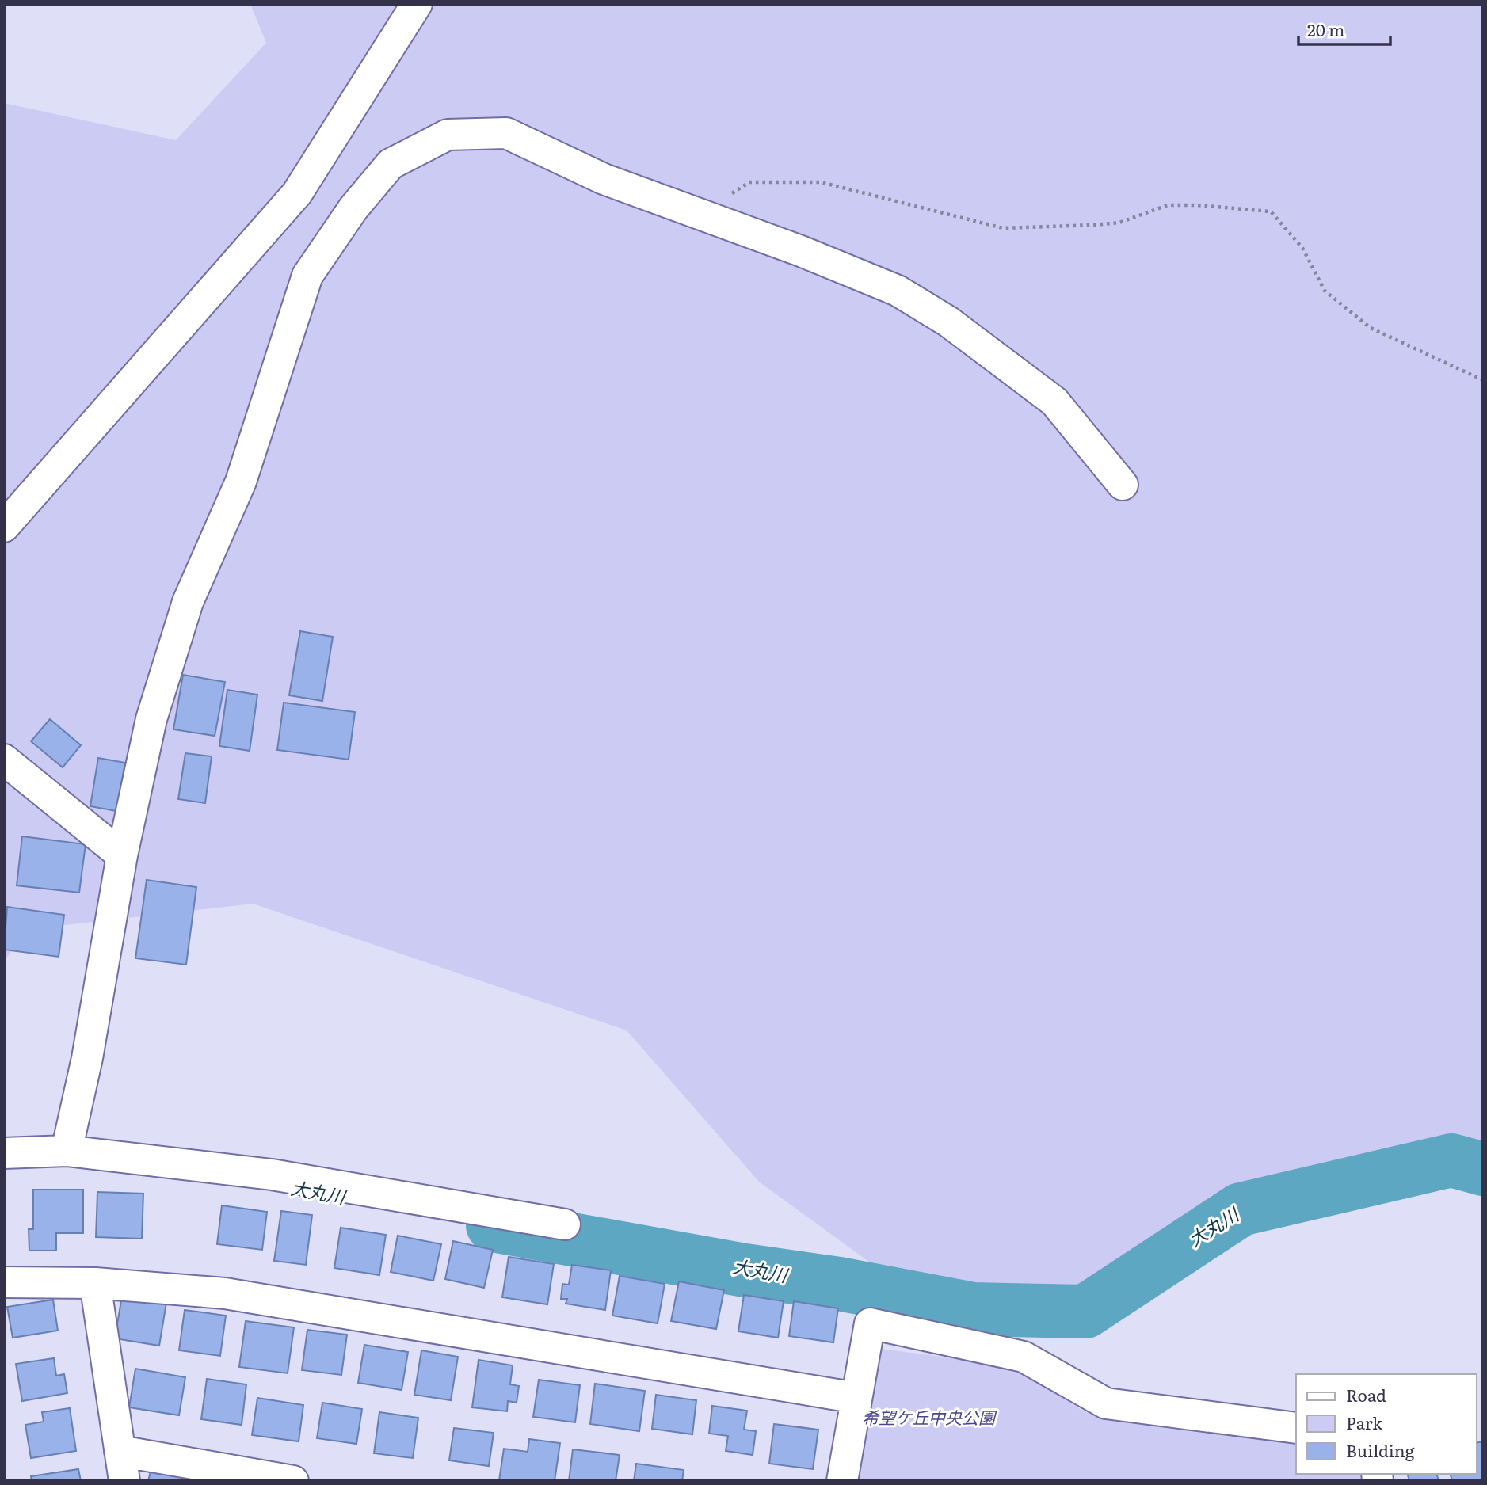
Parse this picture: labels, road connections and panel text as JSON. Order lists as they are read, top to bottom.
{
  "water": ["大丸川"],
  "parks": ["希望ケ丘中央公園"],
  "legend": ["Road", "Park", "Building"],
  "scale_bar": "20 m"
}
